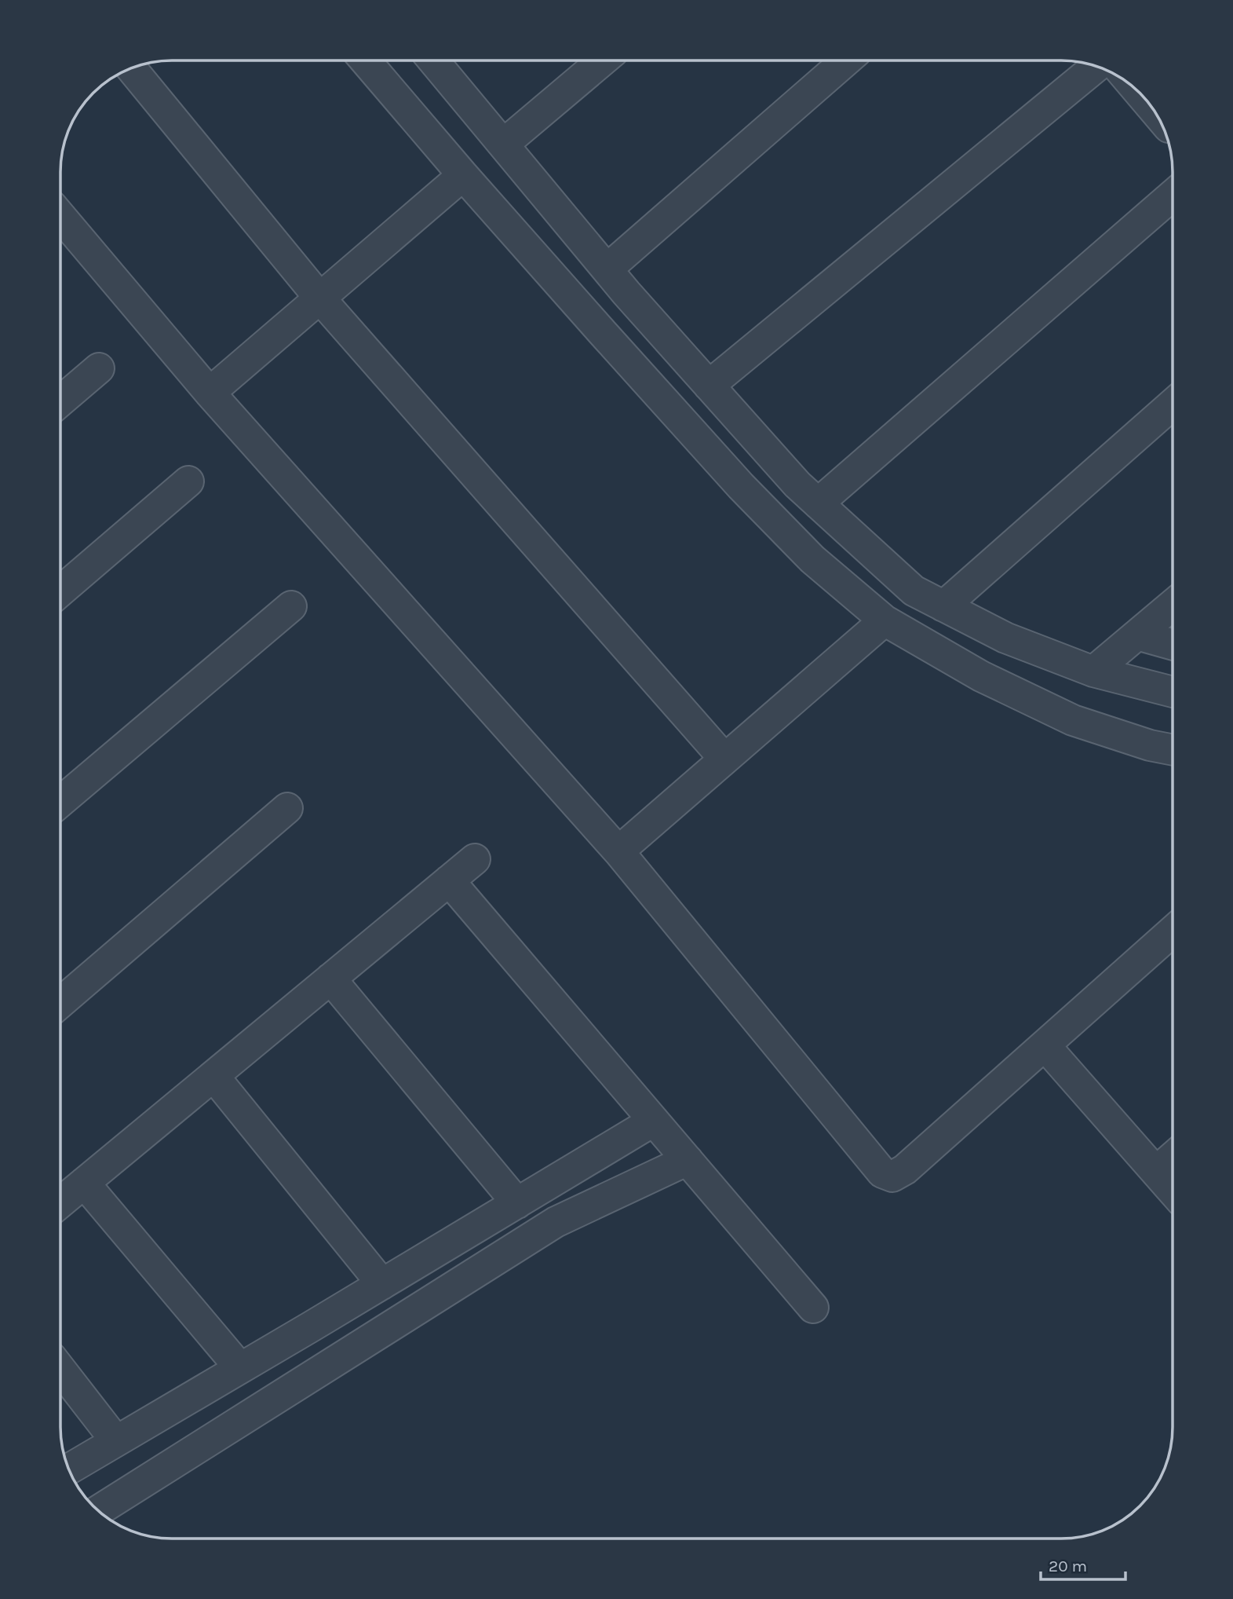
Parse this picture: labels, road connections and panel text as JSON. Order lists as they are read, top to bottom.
{
  "scale_bar": "20 m"
}
